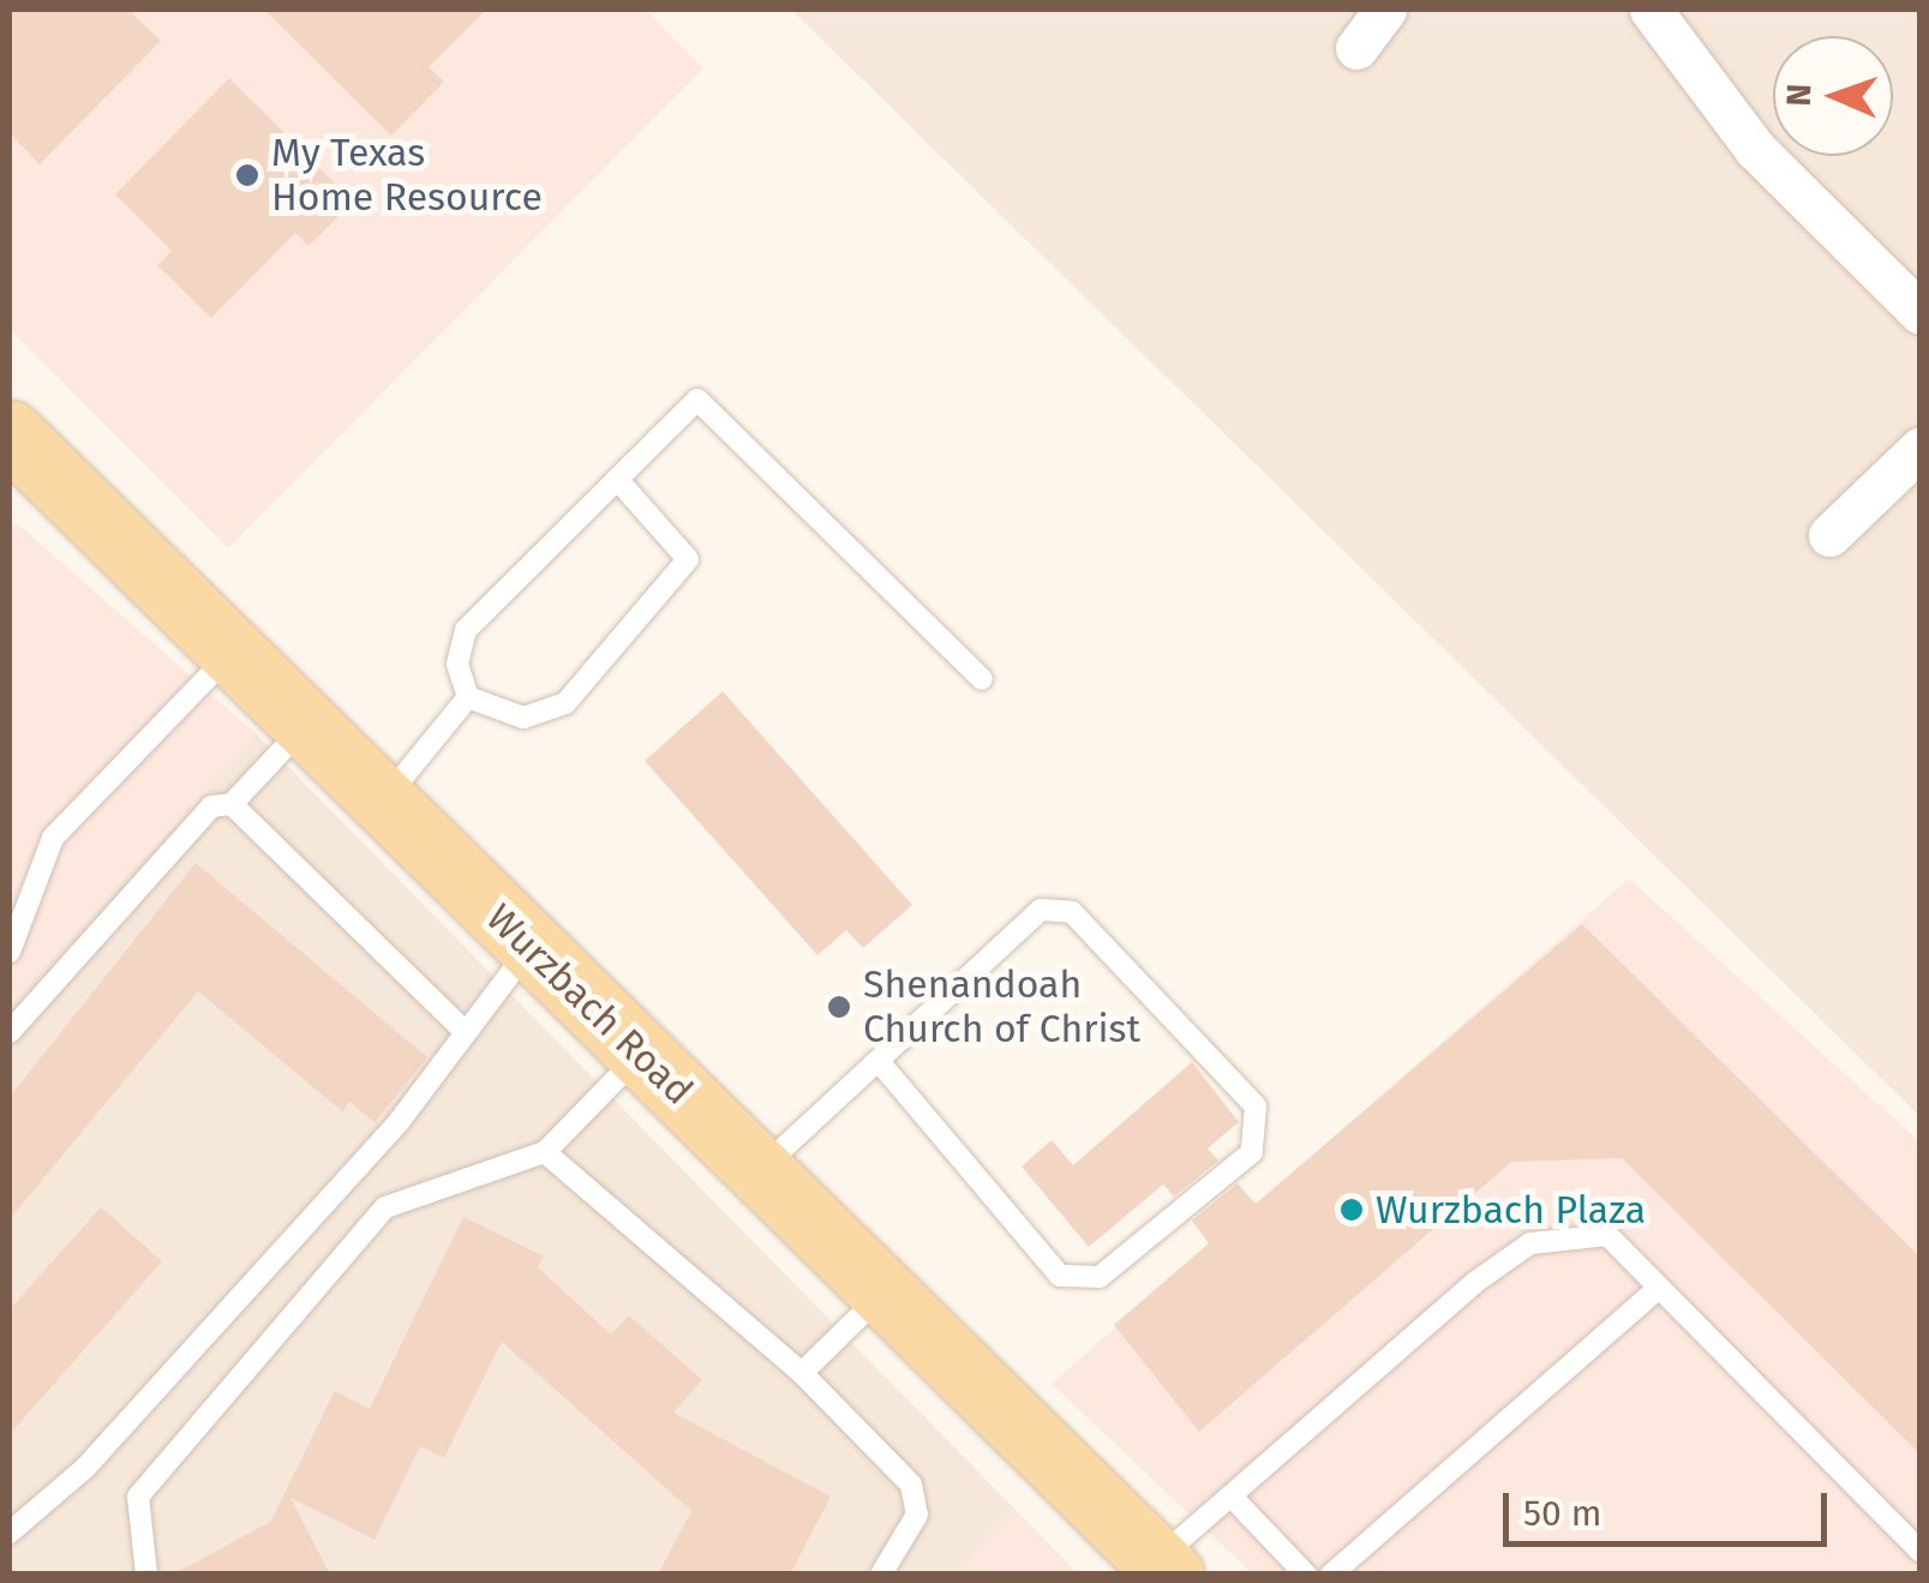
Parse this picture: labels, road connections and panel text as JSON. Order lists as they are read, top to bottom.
{
  "streets": {
    "main road": ["Wurzbach Road"]
  },
  "places": ["My Texas Home Resource", "Shenandoah Church of Christ", "Wurzbach Plaza"],
  "scale_bar": "50 m",
  "north": "left"
}
